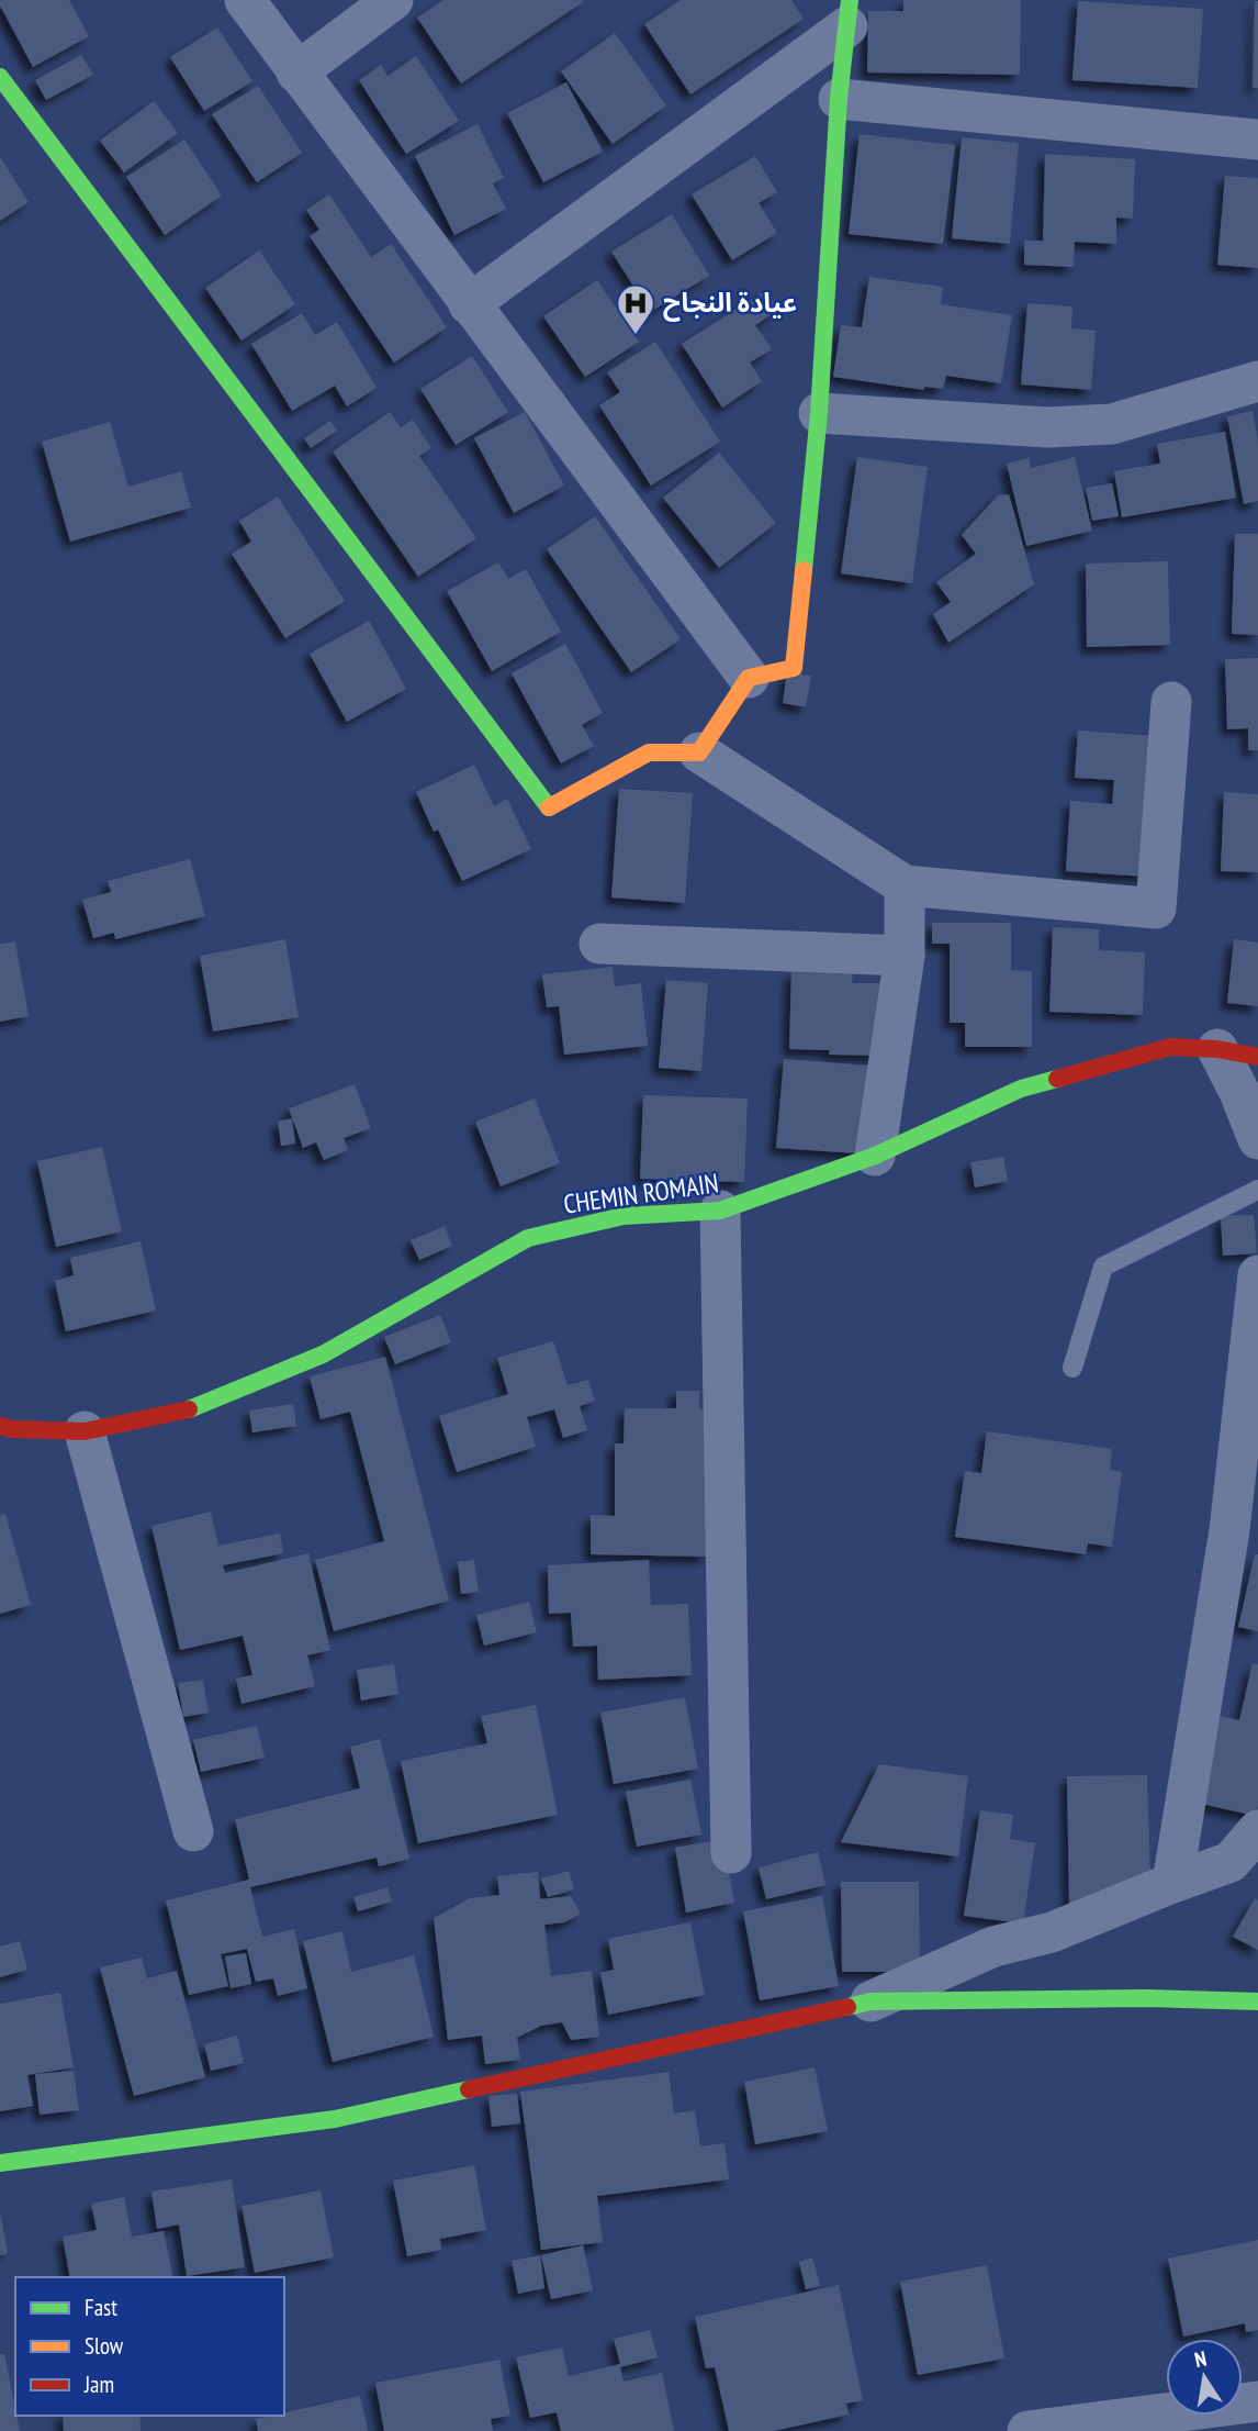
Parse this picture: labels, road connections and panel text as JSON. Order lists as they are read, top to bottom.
{
  "streets": {
    "street": ["CHEMIN ROMAIN"]
  },
  "places": {
    "hospital": ["عيادة النجاح"]
  },
  "legend": ["Fast", "Slow", "Jam"],
  "north": "top"
}
